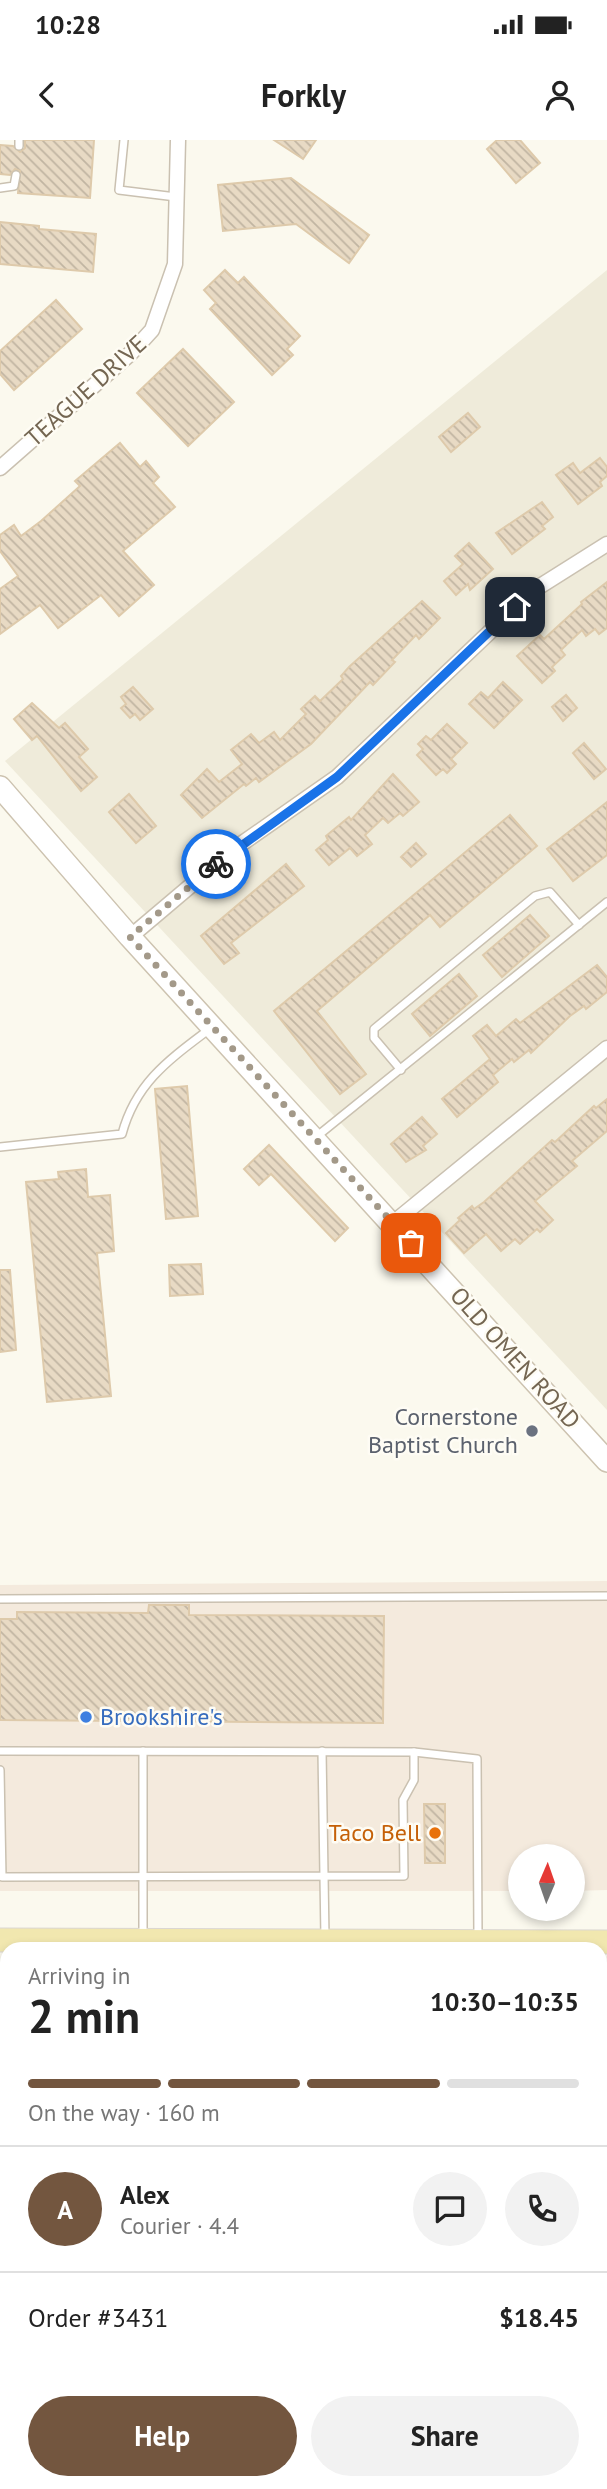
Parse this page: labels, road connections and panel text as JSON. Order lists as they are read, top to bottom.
{
  "streets": {
    "street": ["TEAGUE DRIVE", "OLD OMEN ROAD"]
  },
  "places": ["Cornerstone Baptist Church", "Brookshire's", "Taco Bell"],
  "north": "top",
  "page": {
    "status": "10:28",
    "header": "Forkly",
    "heading": ["2 min", "Arriving in", "10:30–10:35"],
    "panel": [
      "Alex",
      "Courier · 4.4",
      "Order #3431",
      "$18.45"
    ],
    "bar": "On the way · 160 m",
    "round": "A",
    "buttons": ["Help", "Share"]
  }
}
